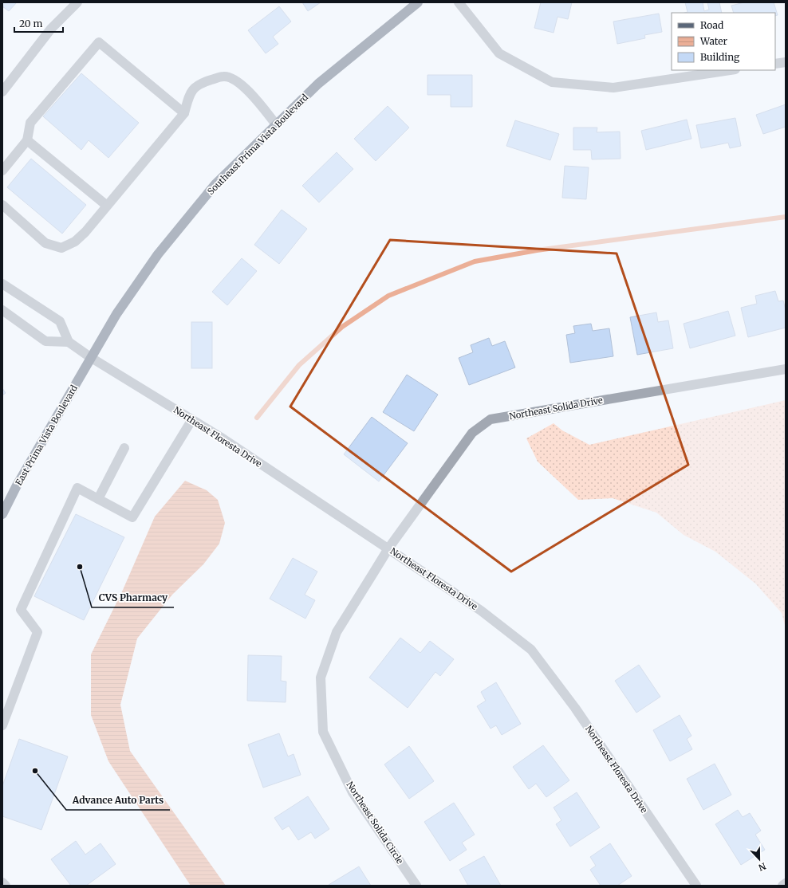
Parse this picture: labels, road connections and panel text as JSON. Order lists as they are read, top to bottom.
{
  "streets": {
    "main road": ["Southeast Prima Vista Boulevard", "East Prima Vista Boulevard"],
    "street": ["Northeast Solida Drive", "Northeast Floresta Drive", "Northeast Solida Circle"]
  },
  "crossings": [
    ["Southeast Prima Vista Boulevard", "East Prima Vista Boulevard"],
    ["Southeast Prima Vista Boulevard", "Northeast Floresta Drive"],
    ["Northeast Solida Drive", "Northeast Floresta Drive"],
    ["Northeast Solida Drive", "Northeast Solida Circle"],
    ["East Prima Vista Boulevard", "Northeast Floresta Drive"],
    ["Northeast Floresta Drive", "Northeast Solida Circle"]
  ],
  "places": ["CVS Pharmacy", "Advance Auto Parts"],
  "legend": ["Road", "Water", "Building"],
  "scale_bar": "20 m",
  "north": "bottom"
}
